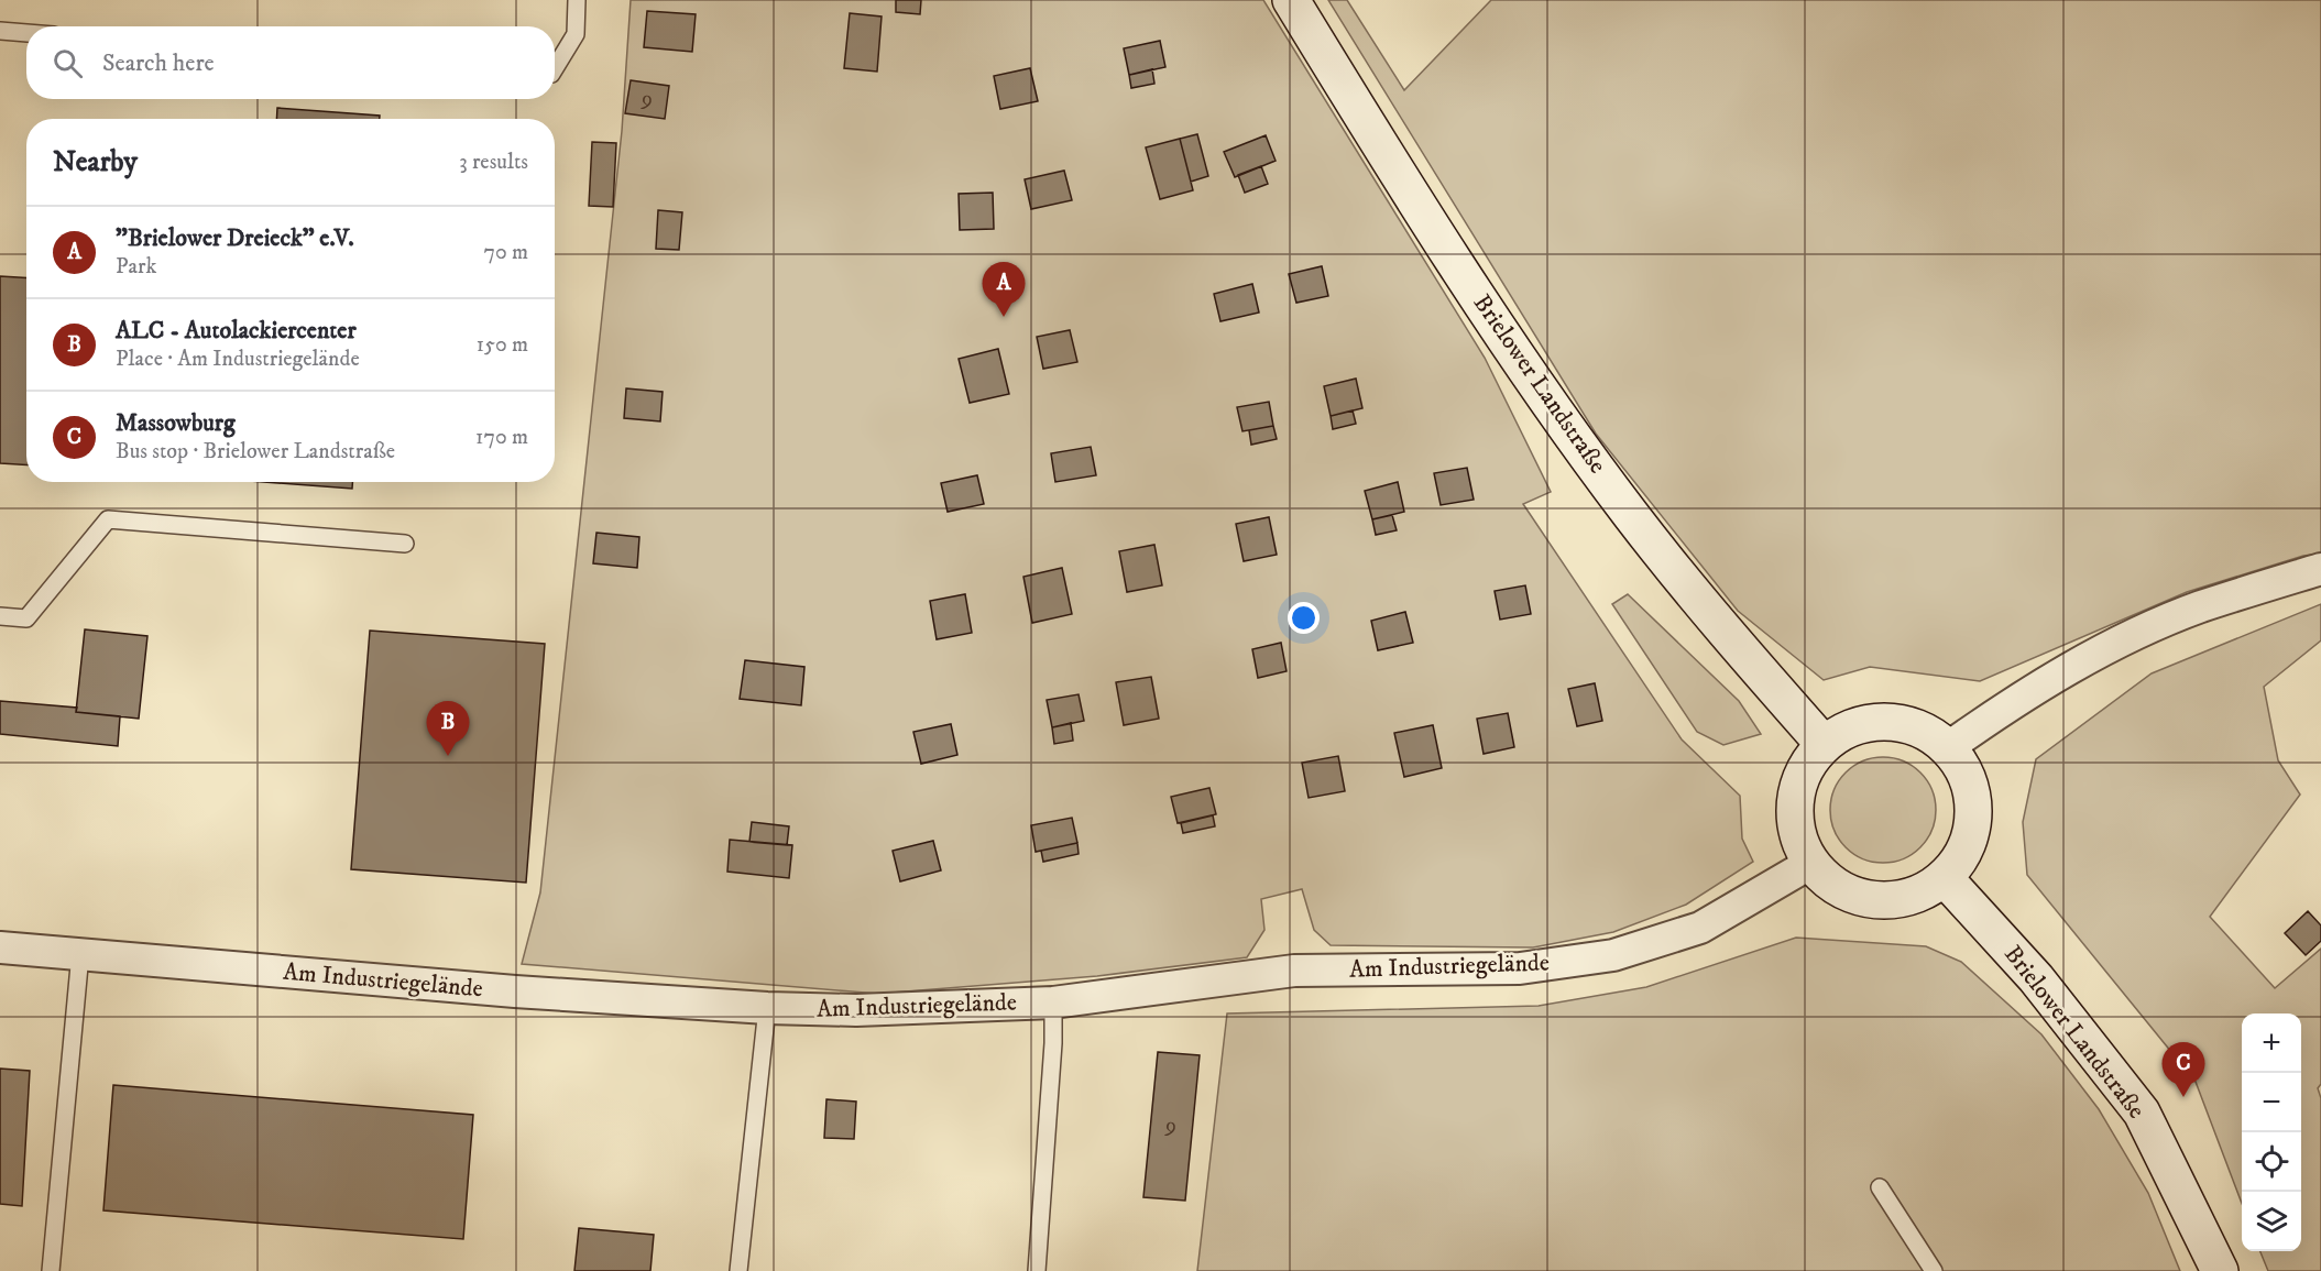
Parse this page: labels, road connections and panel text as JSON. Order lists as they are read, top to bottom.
{
  "streets": {
    "main road": ["Brielower Landstraße"],
    "street": ["Am Industriegelände"]
  },
  "crossings": [
    ["Brielower Landstraße", "Am Industriegelände"]
  ],
  "house_numbers": ["9", "9"],
  "page": {
    "search": "Search here",
    "heading": ["Nearby", "3 results"],
    "list": [
      {
        "mark": "A",
        "name": "\"Brielower Dreieck\" e.V.",
        "note": "Park",
        "value": "70 m"
      },
      {
        "mark": "B",
        "name": "ALC - Autolackiercenter",
        "note": "Place · Am Industriegelände",
        "value": "150 m"
      },
      {
        "mark": "C",
        "name": "Massowburg",
        "note": "Bus stop · Brielower Landstraße",
        "value": "170 m"
      }
    ],
    "pins": ["A", "B", "C"],
    "map_buttons": ["+", "−"]
  }
}
